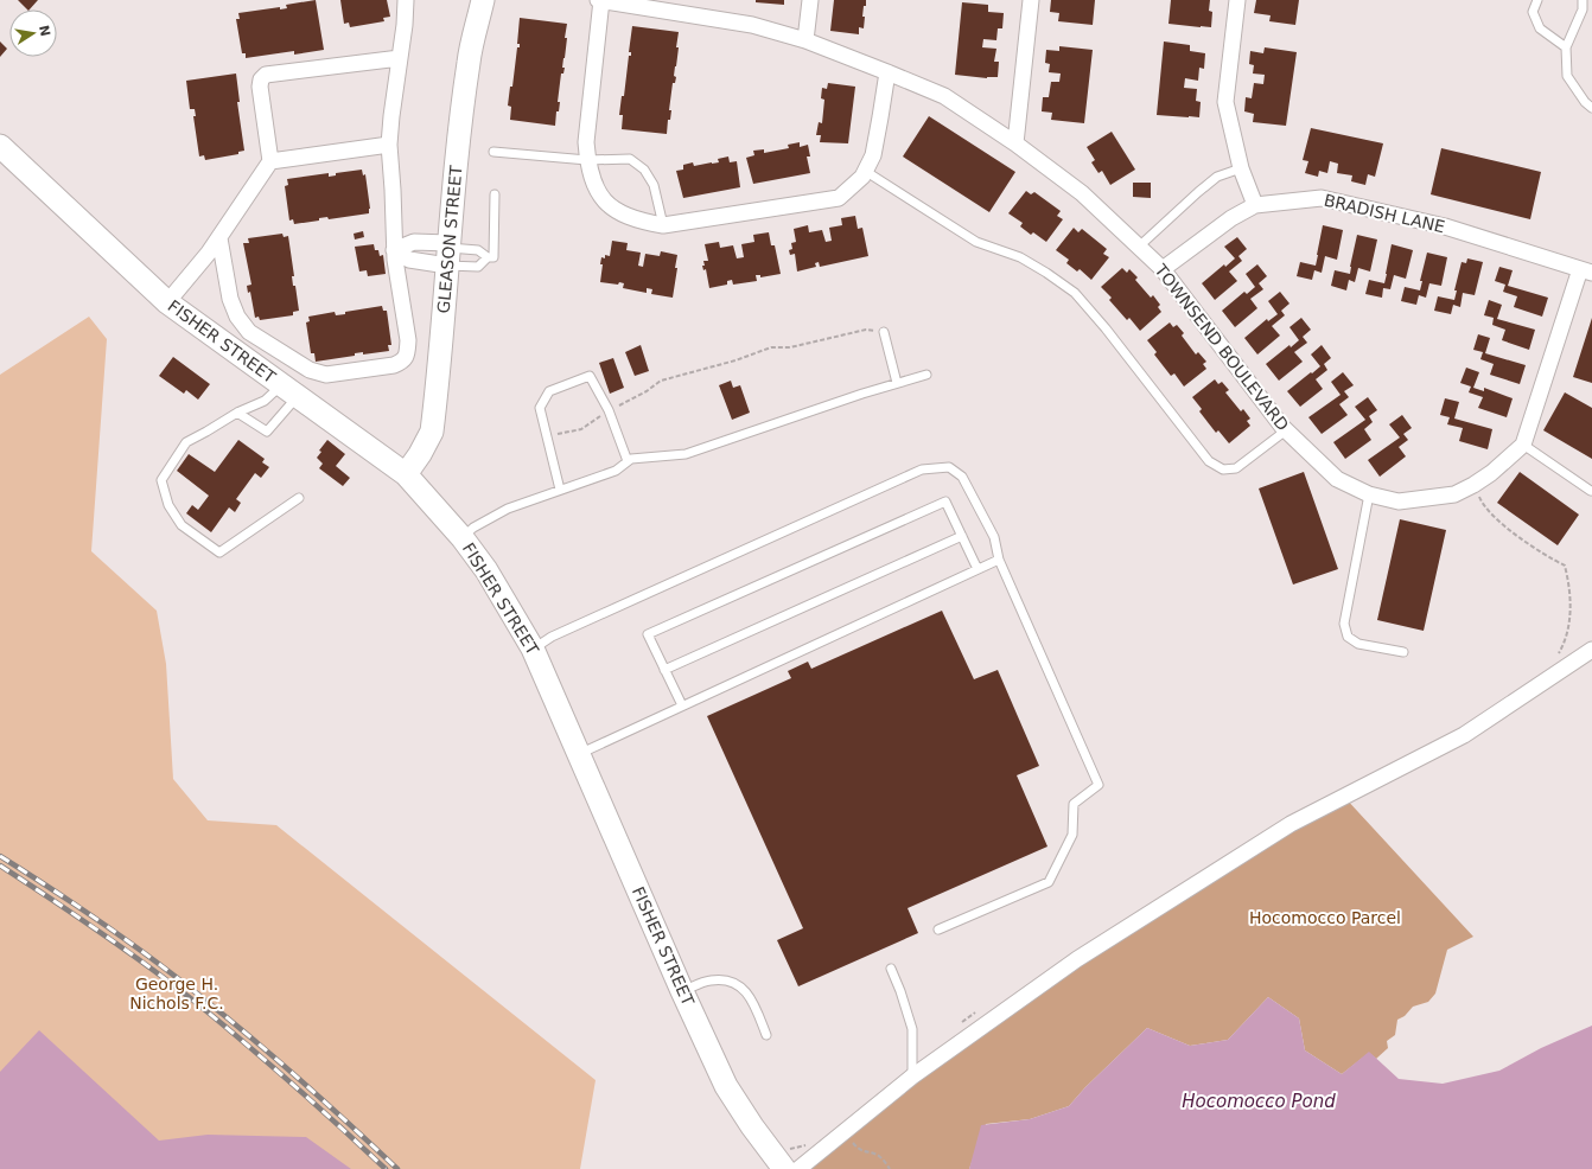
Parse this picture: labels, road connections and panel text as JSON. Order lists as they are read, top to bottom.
{
  "streets": {
    "street": [
      "BRADISH LANE",
      "GLEASON STREET",
      "FISHER STREET",
      "TOWNSEND BOULEVARD"
    ]
  },
  "crossings": [
    ["BRADISH LANE", "TOWNSEND BOULEVARD"],
    ["GLEASON STREET", "FISHER STREET"]
  ],
  "water": ["Hocomocco Pond"],
  "parks": ["Hocomocco Parcel", "George H. Nichols F.C."],
  "north": "right"
}
